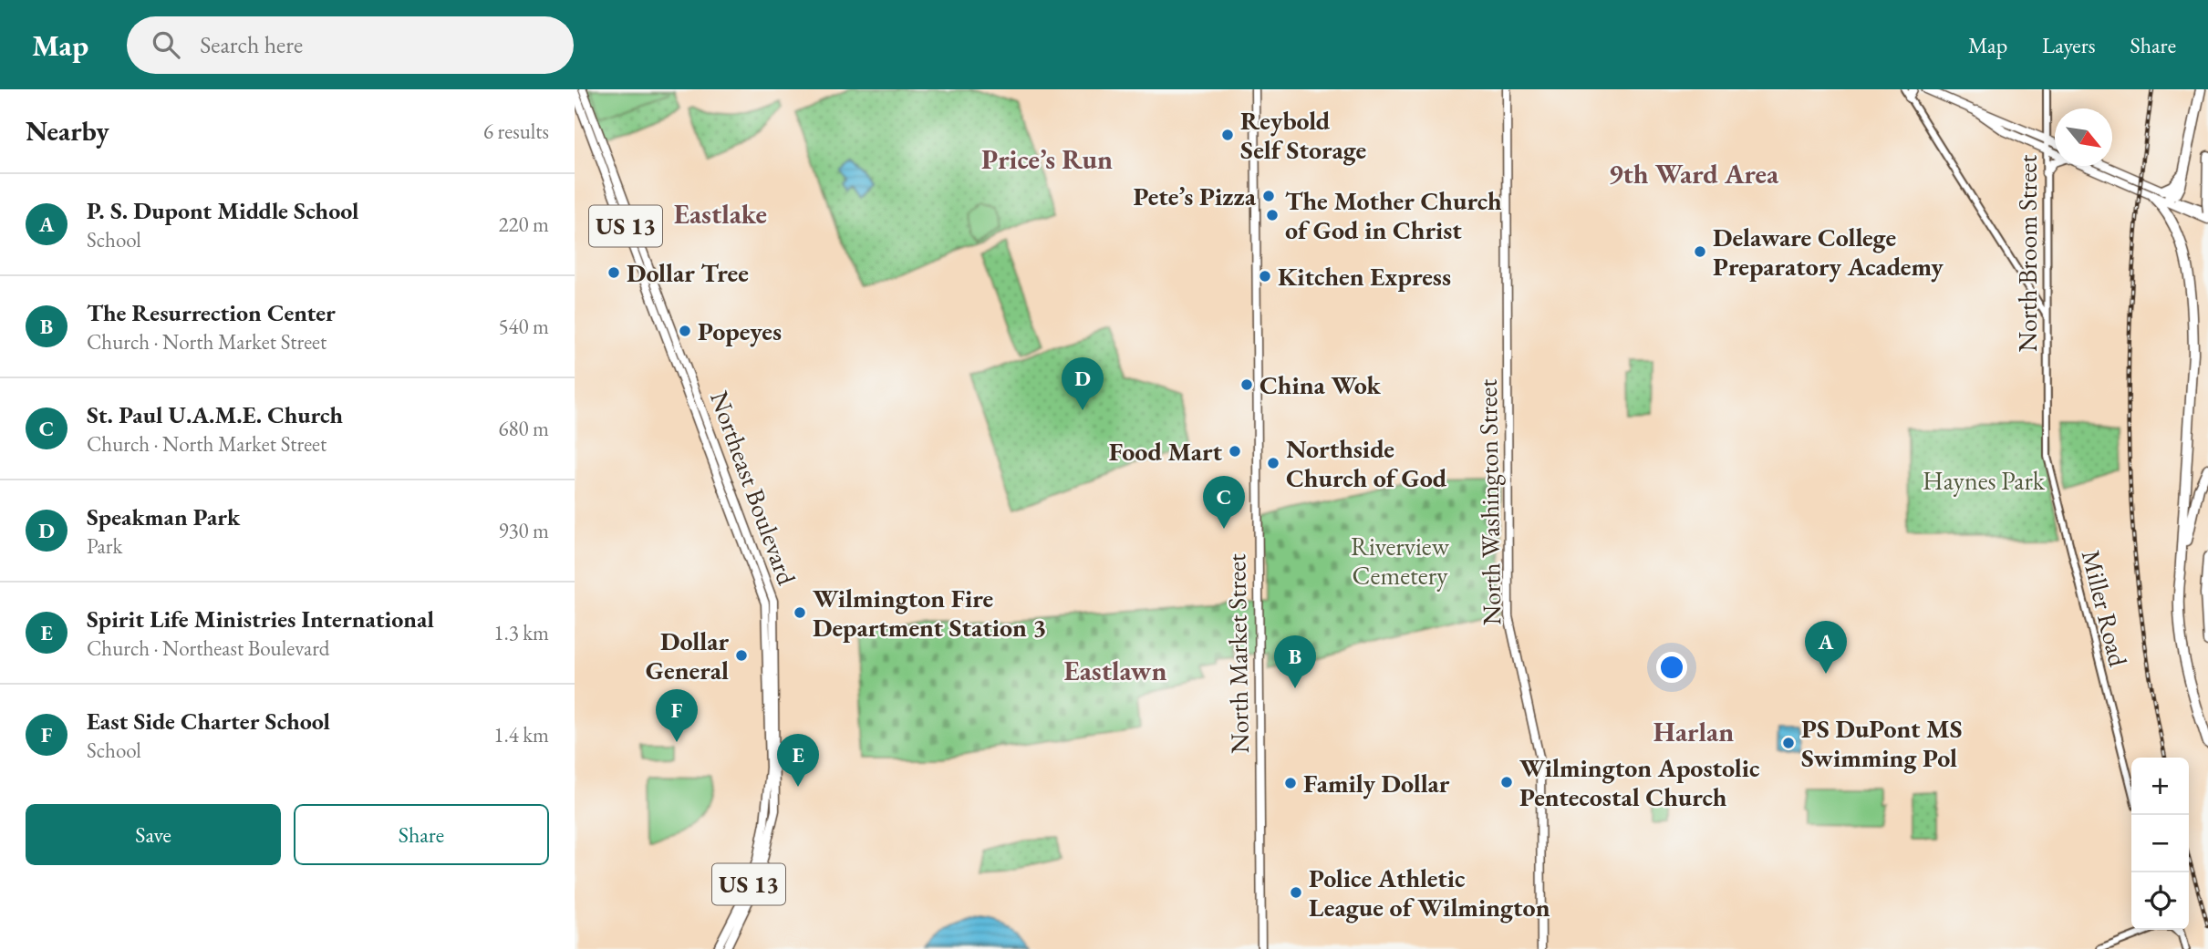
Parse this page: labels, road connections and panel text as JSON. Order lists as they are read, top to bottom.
{
  "streets": {
    "main road": [
      "US 13",
      "Northeast Boulevard",
      "North Washington Street",
      "North Market Street"
    ],
    "street": ["North Broom Street", "Miller Road"]
  },
  "crossings": [
    ["US 13", "Northeast Boulevard"],
    ["North Broom Street", "Miller Road"]
  ],
  "districts": [
    "Price’s Run",
    "9th Ward Area",
    "Eastlake",
    "Eastlawn",
    "Harlan"
  ],
  "parks": ["Haynes Park", "Riverview Cemetery"],
  "places": [
    "Reybold Self Storage",
    "Pete’s Pizza",
    "The Mother Church of God in Christ",
    "Delaware College Preparatory Academy",
    "Dollar Tree",
    "Kitchen Express",
    "Popeyes",
    "China Wok",
    "Food Mart",
    "Northside Church of God",
    "Wilmington Fire Department Station 3",
    "Dollar General",
    "PS DuPont MS Swimming Pol",
    "Wilmington Apostolic Pentecostal Church",
    "Family Dollar",
    "Police Athletic League of Wilmington"
  ],
  "north": "bottom right",
  "page": {
    "header": "Map",
    "search": "Search here",
    "nav": ["Map", "Layers", "Share"],
    "heading": ["Nearby", "6 results"],
    "list": [
      {
        "mark": "A",
        "name": "P. S. Dupont Middle School",
        "note": "School",
        "value": "220 m"
      },
      {
        "mark": "B",
        "name": "The Resurrection Center",
        "note": "Church · North Market Street",
        "value": "540 m"
      },
      {
        "mark": "C",
        "name": "St. Paul U.A.M.E. Church",
        "note": "Church · North Market Street",
        "value": "680 m"
      },
      {
        "mark": "D",
        "name": "Speakman Park",
        "note": "Park",
        "value": "930 m"
      },
      {
        "mark": "E",
        "name": "Spirit Life Ministries International",
        "note": "Church · Northeast Boulevard",
        "value": "1.3 km"
      },
      {
        "mark": "F",
        "name": "East Side Charter School",
        "note": "School",
        "value": "1.4 km"
      }
    ],
    "pins": [
      "D",
      "C",
      "A",
      "B",
      "F",
      "E"
    ],
    "map_buttons": ["+", "−"],
    "buttons": ["Save", "Share"]
  }
}
